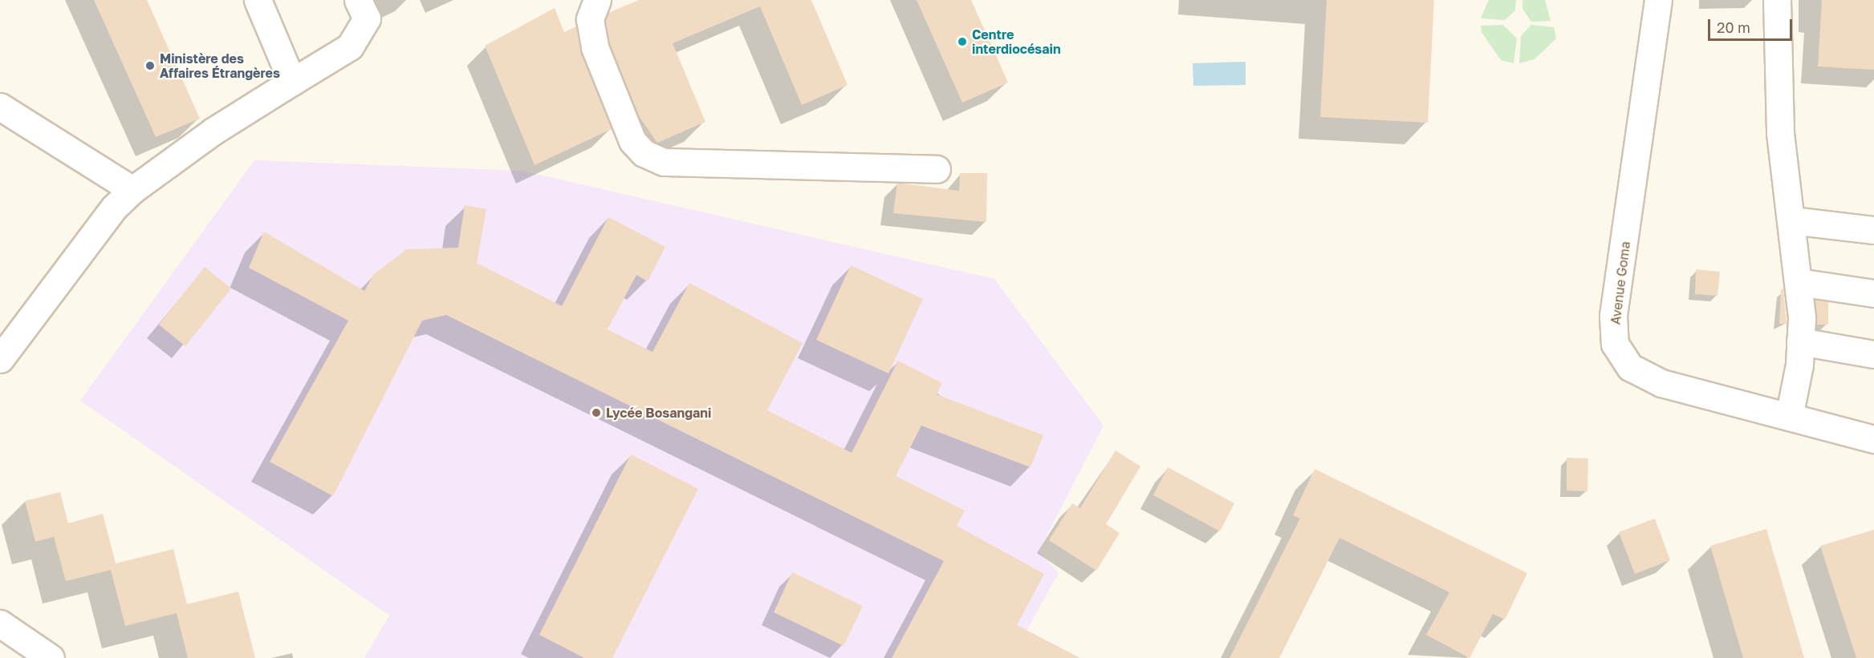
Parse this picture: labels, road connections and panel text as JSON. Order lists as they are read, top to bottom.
{
  "streets": {
    "street": ["Avenue Goma"]
  },
  "places": ["Centre interdiocésain", "Ministère des Affaires Étrangères", "Lycée Bosangani"],
  "scale_bar": "20 m"
}
